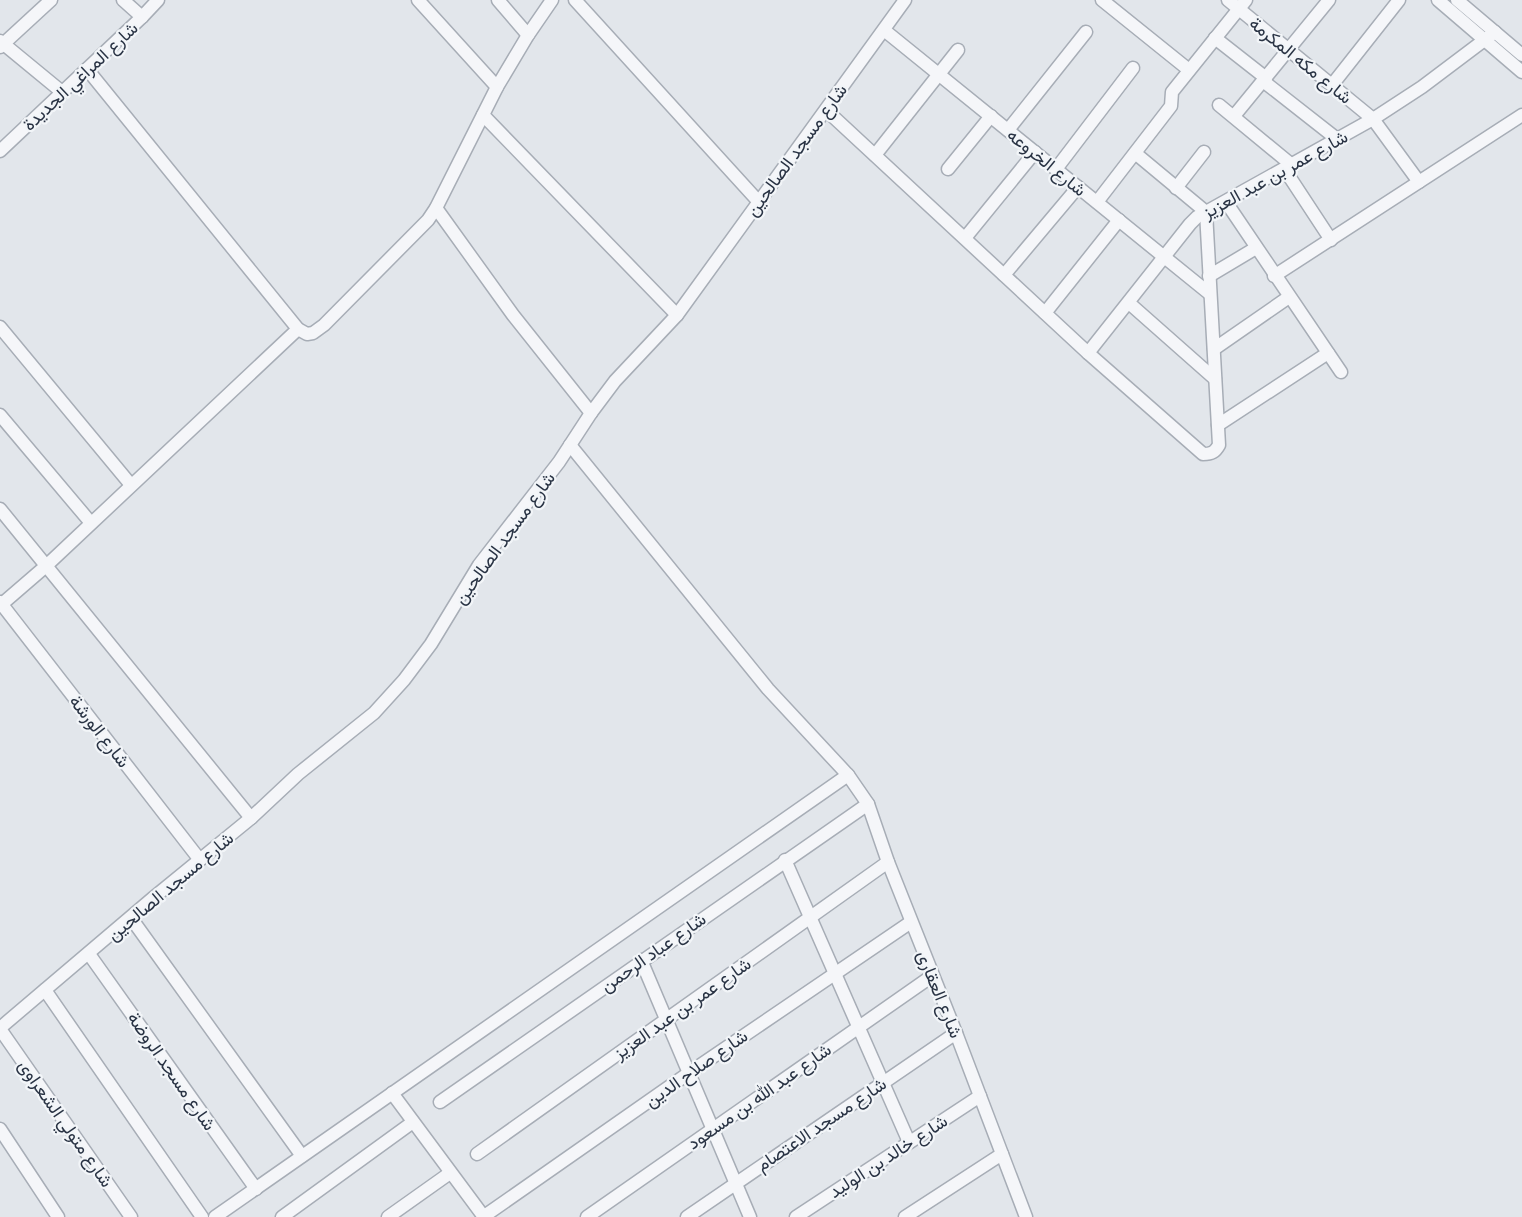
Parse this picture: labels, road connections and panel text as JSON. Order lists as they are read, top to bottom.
{
  "streets": {
    "street": [
      "شارع مكه المكرمة",
      "شارع المراغي الجديدة",
      "شارع مسجد الصالحين",
      "شارع الخروعه",
      "شارع عمر بن عبد العزيز",
      "شارع الورشة",
      "شارع عباد الرحمن",
      "شارع العقارى",
      "شارع صلاح الدين",
      "شارع مسجد الروضة",
      "شارع عبد الله بن مسعود",
      "شارع متولي الشعراوى",
      "شارع مسجد الاعتصام",
      "شارع خالد بن الوليد"
    ]
  },
  "crossings": [
    ["شارع مكه المكرمة", "شارع عمر بن عبد العزيز"],
    ["شارع مسجد الصالحين", "شارع الخروعه"],
    ["شارع مسجد الصالحين", "شارع الورشة"],
    ["شارع مسجد الصالحين", "شارع العقارى"],
    ["شارع مسجد الصالحين", "شارع مسجد الروضة"],
    ["شارع مسجد الصالحين", "شارع متولي الشعراوى"],
    ["شارع الخروعه", "شارع عمر بن عبد العزيز"],
    ["شارع عمر بن عبد العزيز", "شارع العقارى"],
    ["شارع عباد الرحمن", "شارع العقارى"],
    ["شارع العقارى", "شارع صلاح الدين"],
    ["شارع العقارى", "شارع عبد الله بن مسعود"],
    ["شارع العقارى", "شارع مسجد الاعتصام"],
    ["شارع العقارى", "شارع خالد بن الوليد"]
  ]
}
